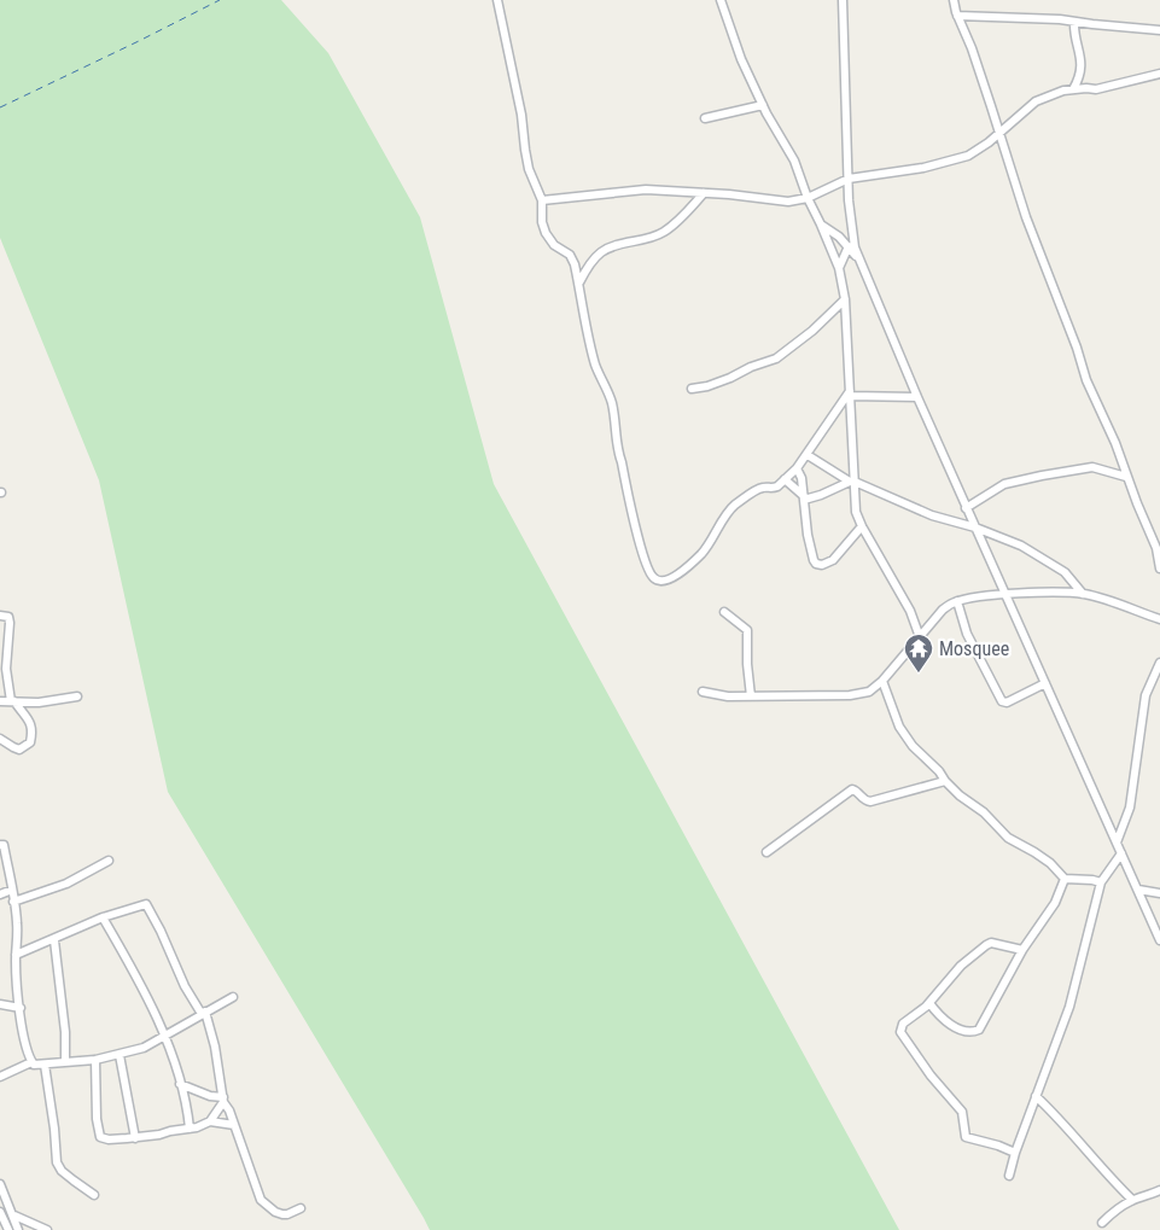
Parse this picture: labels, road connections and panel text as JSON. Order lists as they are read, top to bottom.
{
  "places": {
    "temple": ["Mosquee"]
  }
}
